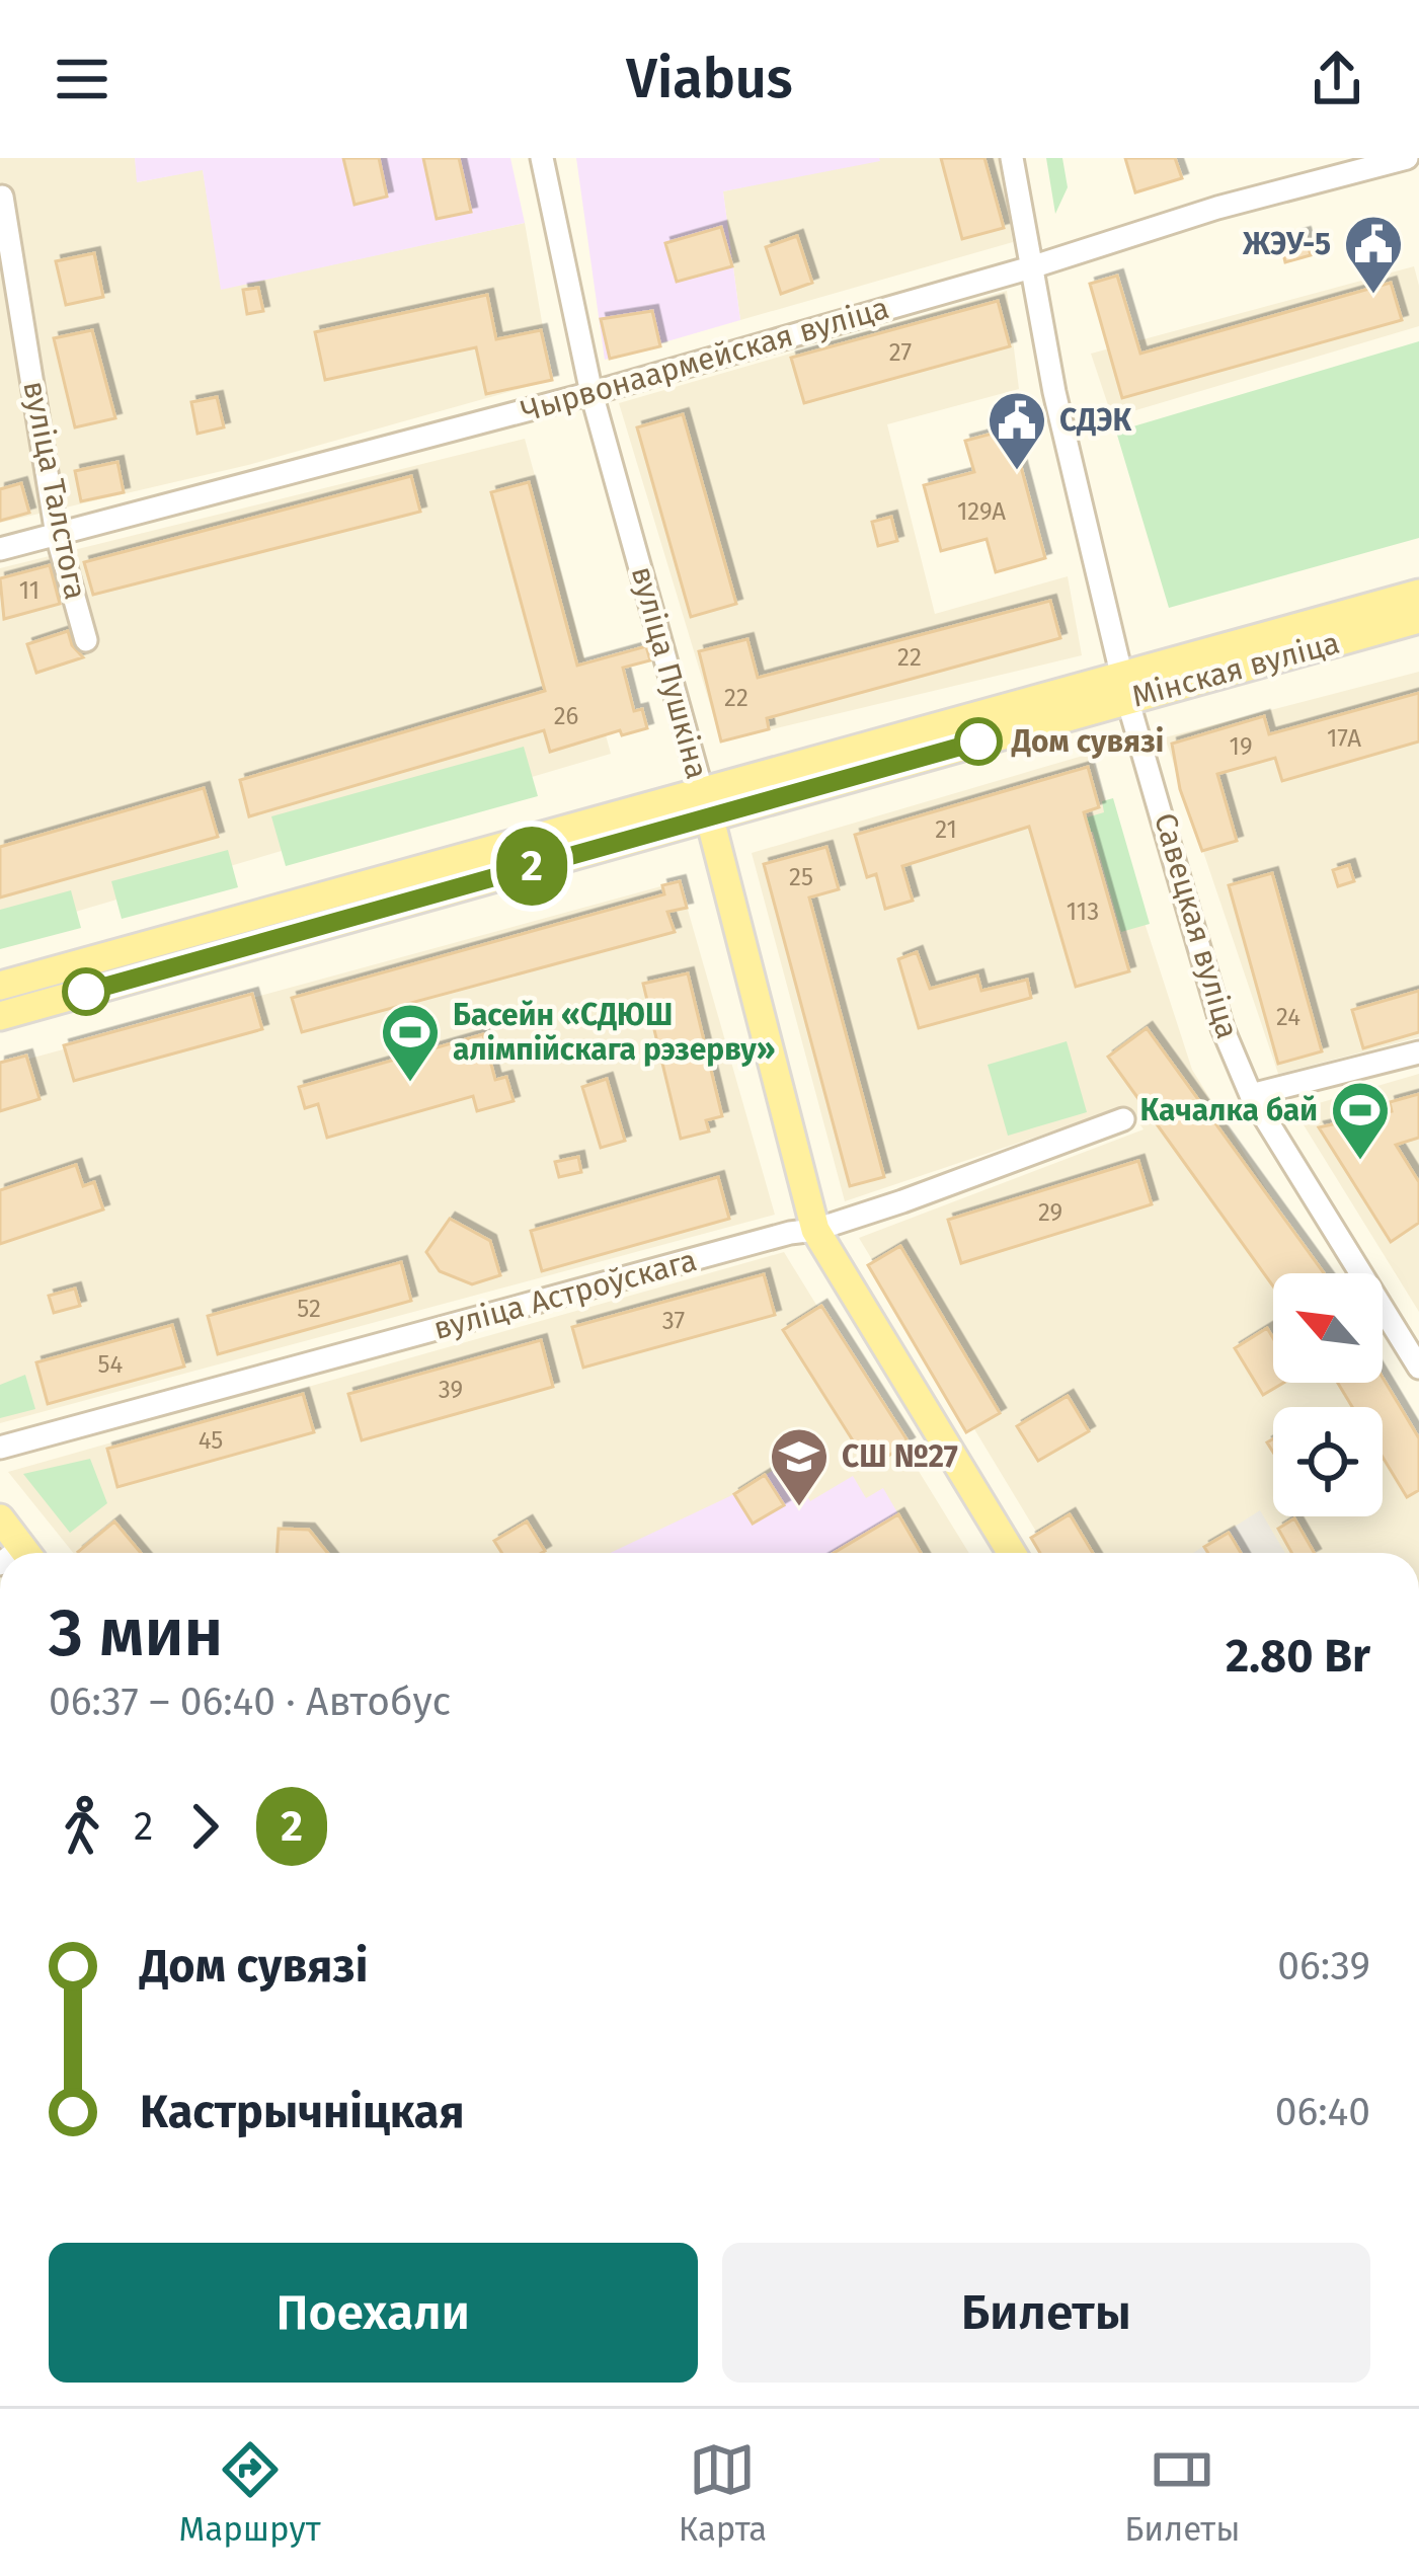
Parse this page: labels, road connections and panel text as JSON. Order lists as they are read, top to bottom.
{
  "streets": {
    "main road": ["Мінская вуліца", "вуліца Пушкіна"],
    "street": [
      "Чырвонаармейская вуліца",
      "вуліца Талстога",
      "Савецкая вуліца",
      "вуліца Астроўскага"
    ]
  },
  "crossings": [
    ["Чырвонаармейская вуліца", "вуліца Талстога"],
    ["Чырвонаармейская вуліца", "вуліца Пушкіна"],
    ["Чырвонаармейская вуліца", "Савецкая вуліца"],
    ["Мінская вуліца", "вуліца Пушкіна"],
    ["Мінская вуліца", "Савецкая вуліца"],
    ["вуліца Пушкіна", "вуліца Астроўскага"]
  ],
  "places": {
    "public building": ["ЖЭУ-5", "СДЭК"],
    "other": ["Дом сувязі"],
    "sports": ["Басейн «СДЮШ алімпійскага рэзерву»", "Качалка бай"],
    "school or university": ["СШ №27"]
  },
  "lines": ["bus line 2"],
  "house_numbers": [
    "27",
    "129А",
    "11",
    "22",
    "22",
    "26",
    "17А",
    "19",
    "21",
    "25",
    "113",
    "24",
    "29",
    "52",
    "37",
    "54",
    "39",
    "45"
  ],
  "north": "top left",
  "page": {
    "header": "Viabus",
    "on_map": "2",
    "heading": ["3 мин", "06:37 – 06:40 · Автобус", "2.80 Br"],
    "legs": ["2", "2"],
    "list": [
      {
        "name": "Дом сувязі",
        "value": "06:39"
      },
      {
        "name": "Кастрычніцкая",
        "value": "06:40"
      }
    ],
    "buttons": ["Поехали", "Билеты"],
    "tabs": ["Маршрут", "Карта", "Билеты"]
  }
}
